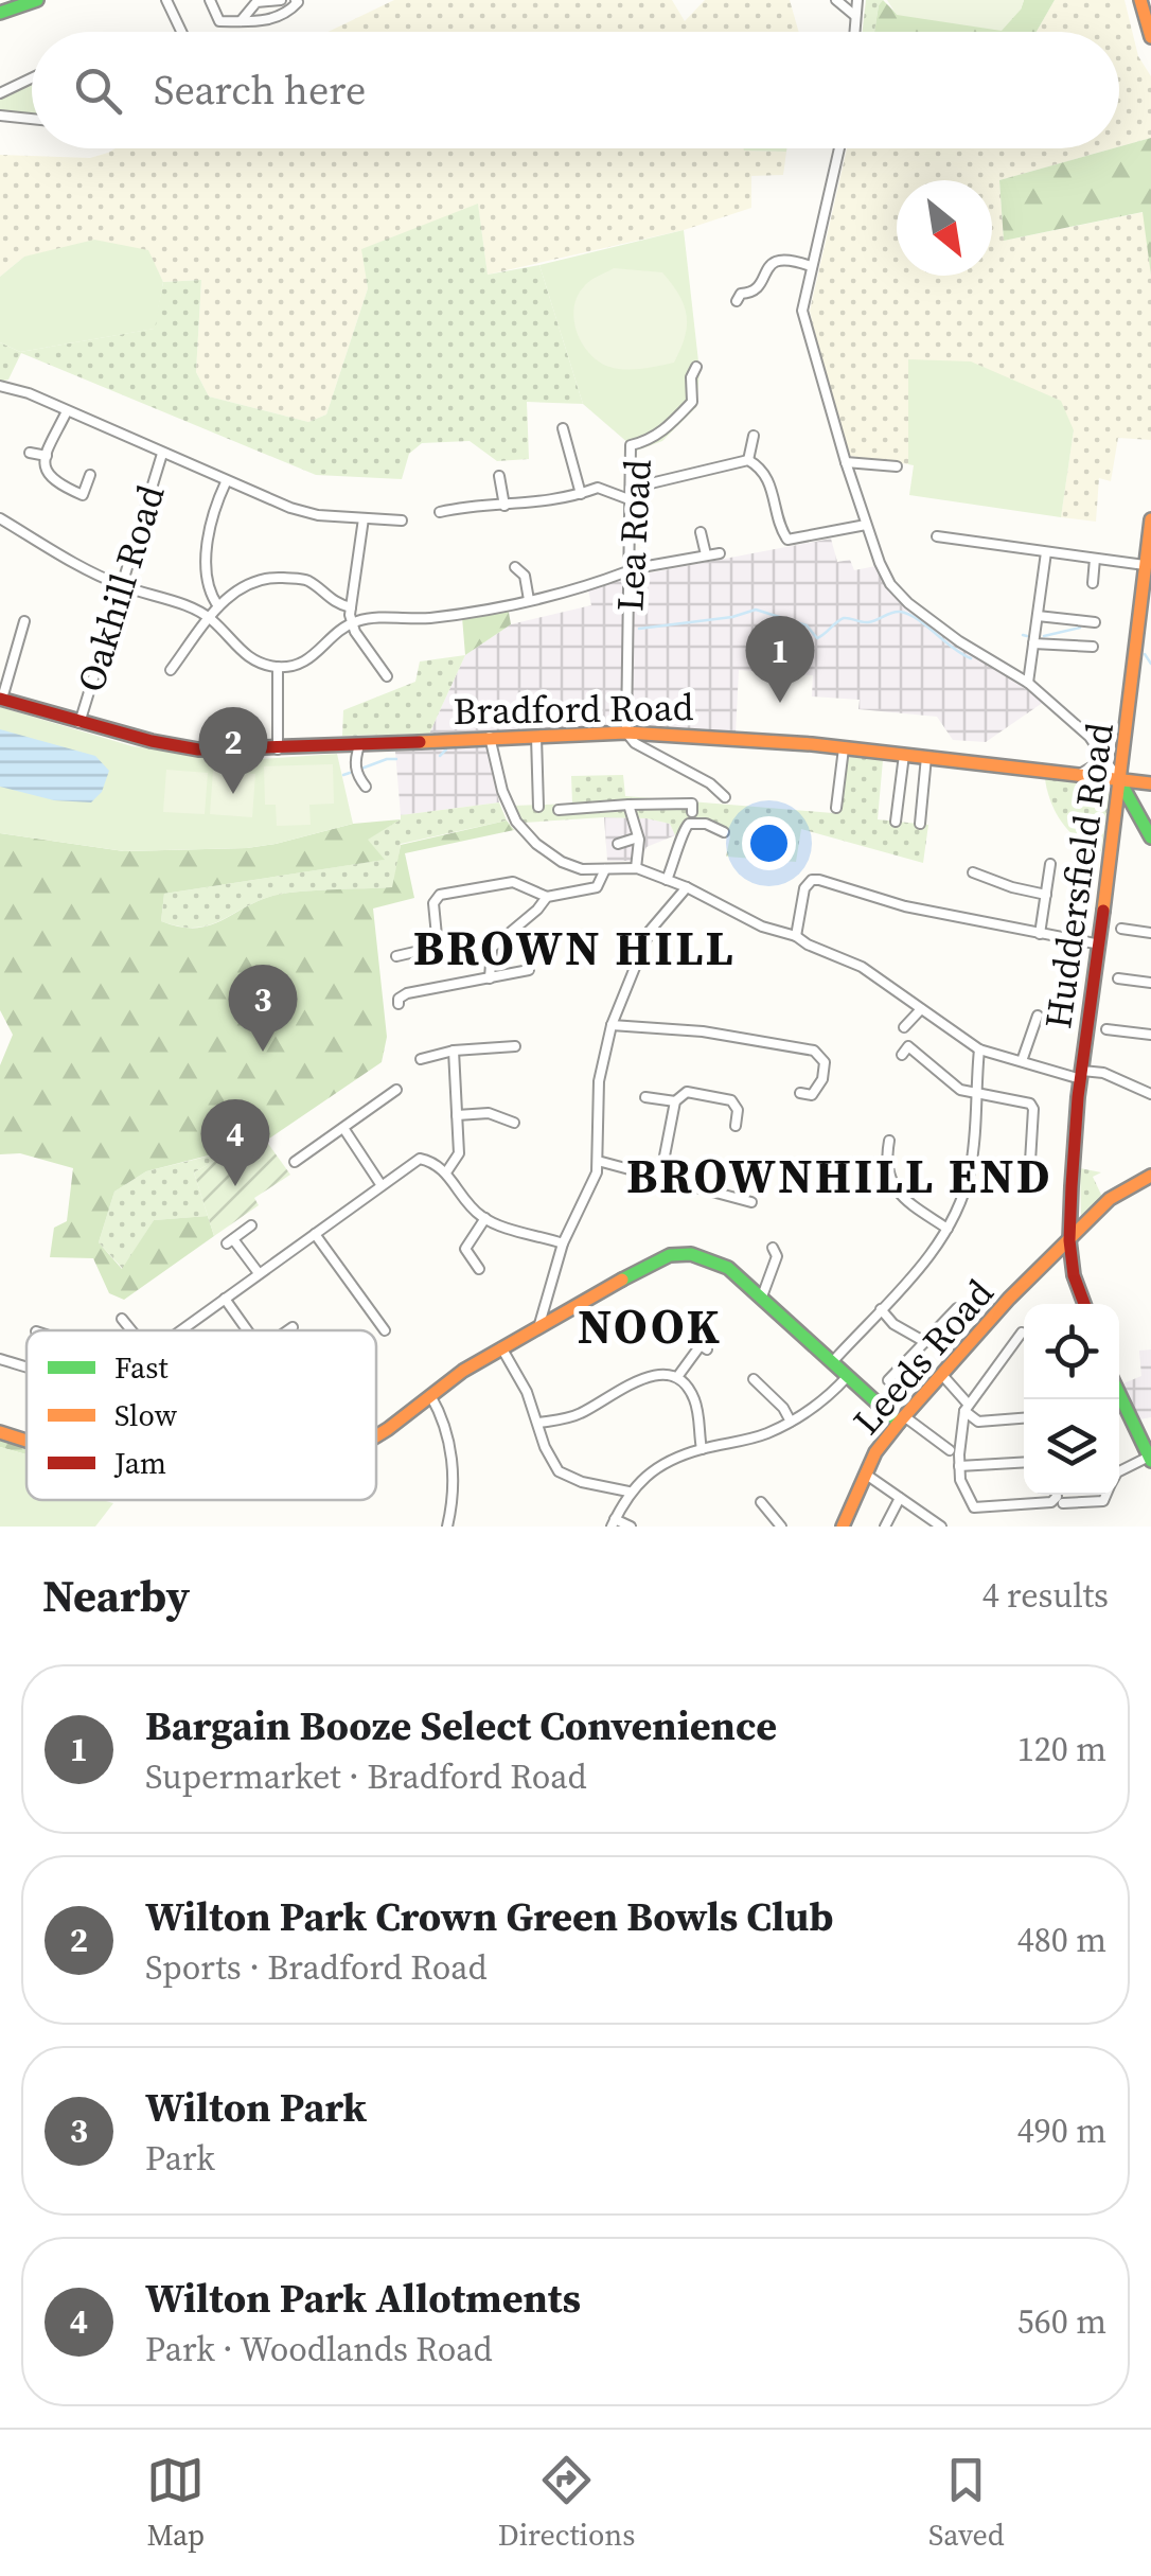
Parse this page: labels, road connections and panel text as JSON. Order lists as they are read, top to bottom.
{
  "streets": {
    "main road": ["Bradford Road", "Huddersfield Road", "Leeds Road"],
    "street": ["Lea Road", "Oakhill Road"]
  },
  "crossings": [
    ["Lea Road", "Bradford Road"],
    ["Oakhill Road", "Bradford Road"],
    ["Bradford Road", "Huddersfield Road"],
    ["Huddersfield Road", "Leeds Road"]
  ],
  "districts": ["BROWN HILL", "BROWNHILL END", "NOOK"],
  "legend": ["Fast", "Slow", "Jam"],
  "north": "bottom right",
  "page": {
    "search": "Search here",
    "pins": [
      "1",
      "2",
      "3",
      "4"
    ],
    "heading": ["Nearby", "4 results"],
    "list": [
      {
        "mark": "1",
        "name": "Bargain Booze Select Convenience",
        "note": "Supermarket · Bradford Road",
        "value": "120 m"
      },
      {
        "mark": "2",
        "name": "Wilton Park Crown Green Bowls Club",
        "note": "Sports · Bradford Road",
        "value": "480 m"
      },
      {
        "mark": "3",
        "name": "Wilton Park",
        "note": "Park",
        "value": "490 m"
      },
      {
        "mark": "4",
        "name": "Wilton Park Allotments",
        "note": "Park · Woodlands Road",
        "value": "560 m"
      }
    ],
    "nav": ["Map", "Directions", "Saved"]
  }
}
